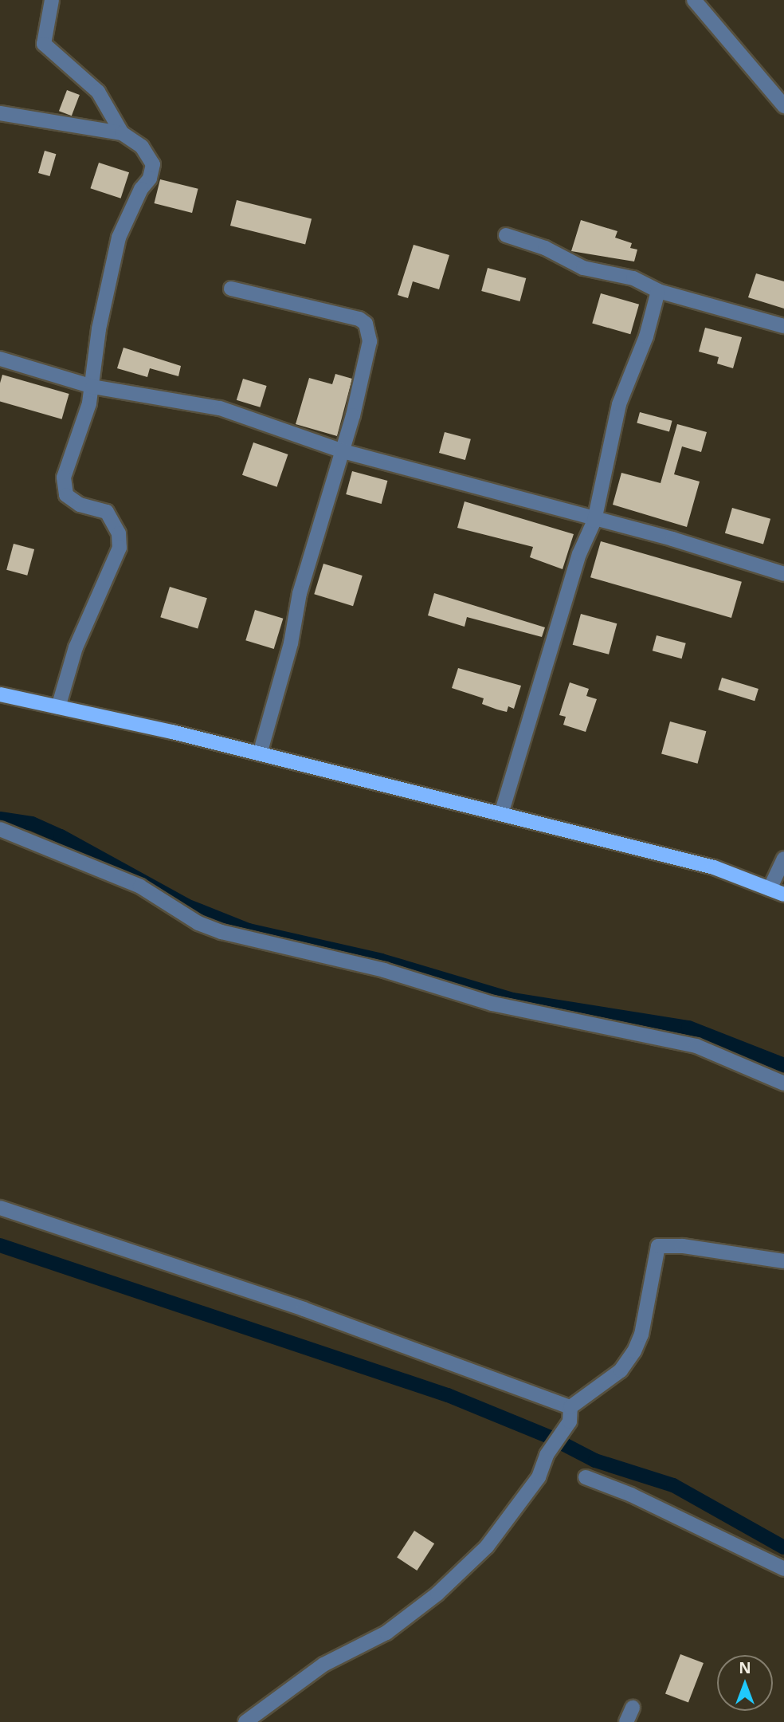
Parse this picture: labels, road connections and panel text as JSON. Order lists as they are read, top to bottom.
{
  "north": "top"
}
